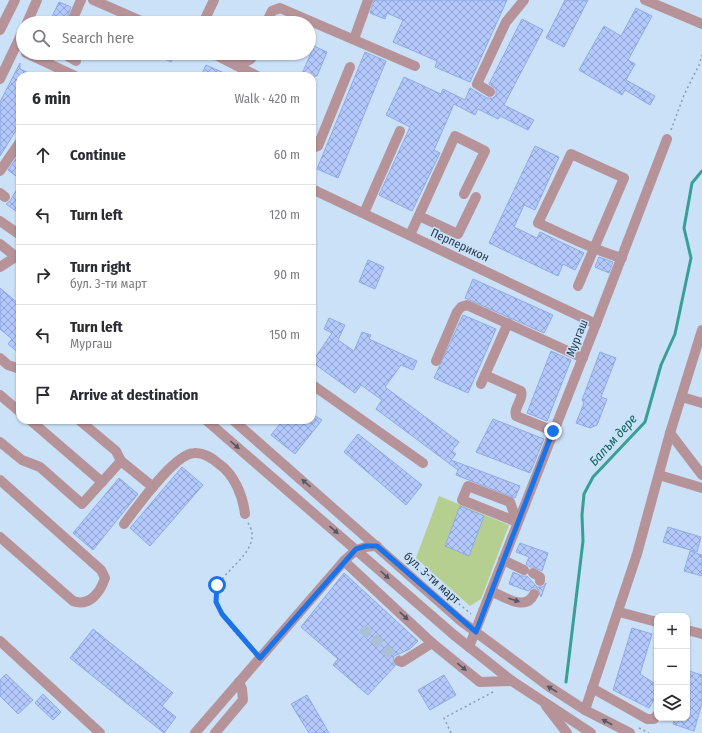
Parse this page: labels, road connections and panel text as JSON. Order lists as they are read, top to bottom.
{
  "streets": {
    "street": ["Перперикон", "Мургаш", "бул. 3-ти март"]
  },
  "crossings": [
    ["Перперикон", "Мургаш"],
    ["Мургаш", "бул. 3-ти март"]
  ],
  "water": ["Балъм дере"],
  "page": {
    "search": "Search here",
    "heading": ["6 min", "Walk · 420 m"],
    "list": [
      ["Continue", "60 m"],
      ["Turn left", "120 m"],
      ["Turn right", "бул. 3-ти март", "90 m"],
      ["Turn left", "Мургаш", "150 m"],
      "Arrive at destination"
    ],
    "map_buttons": ["+", "−"]
  }
}
